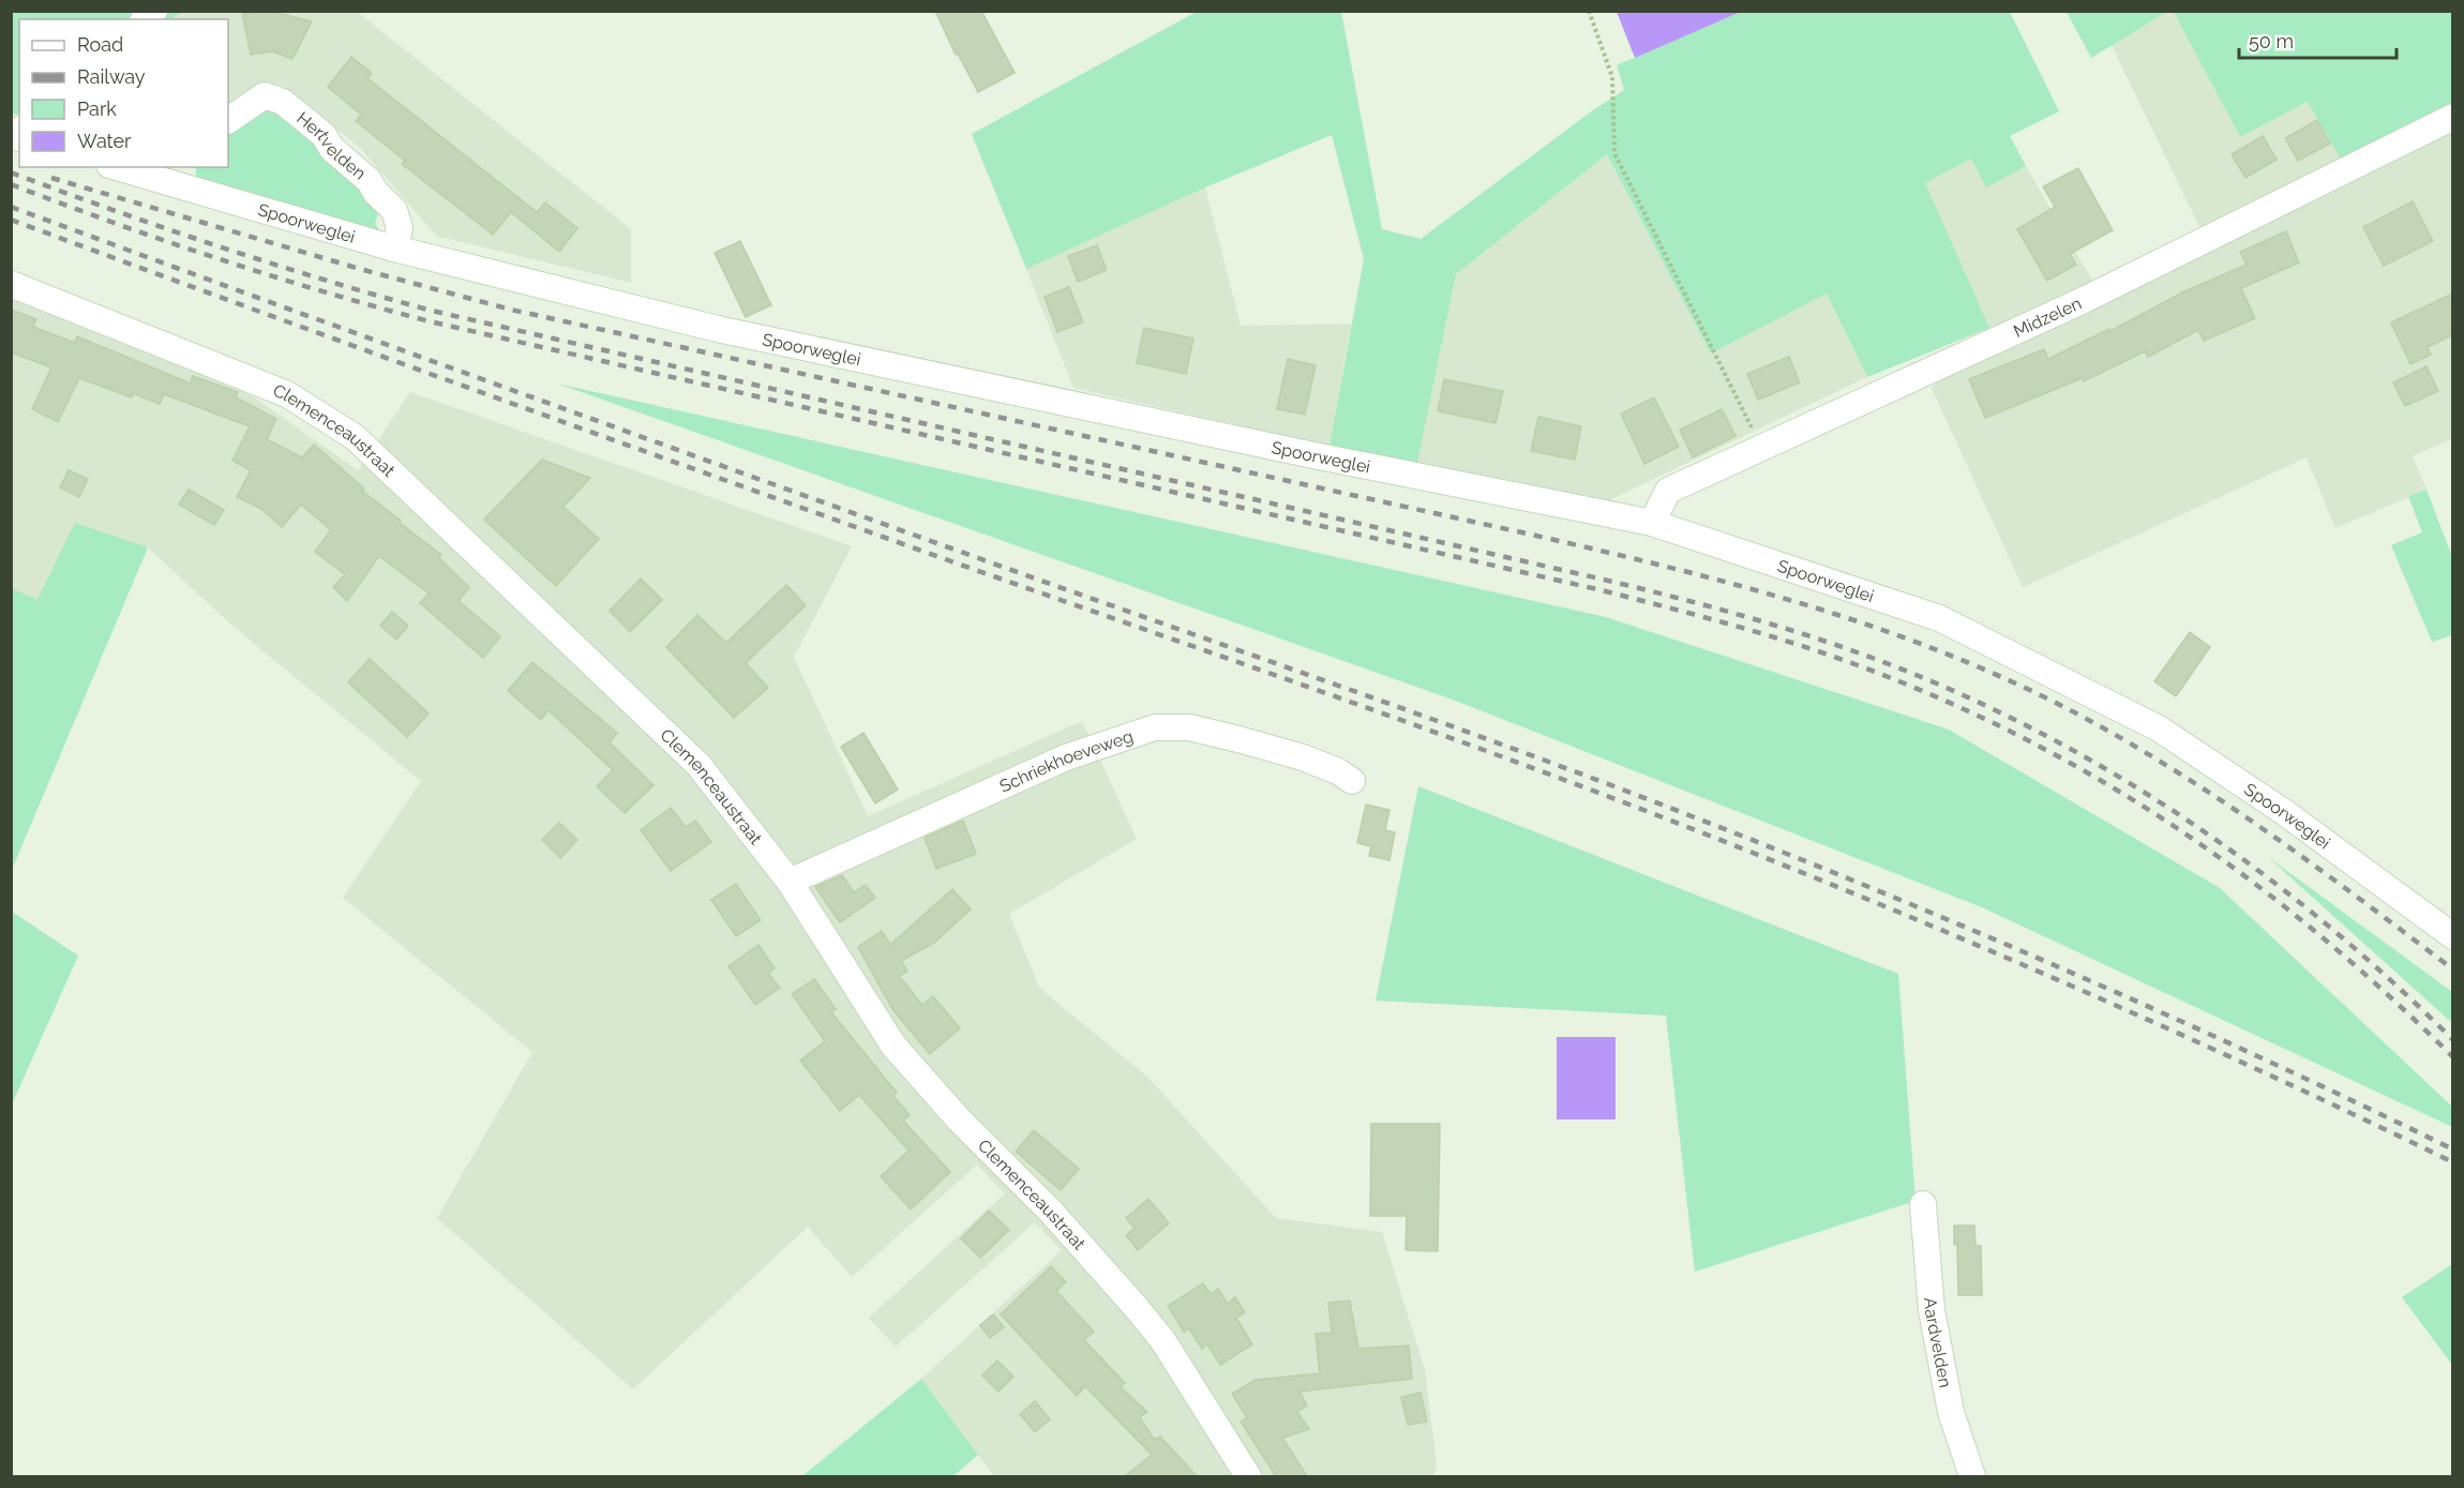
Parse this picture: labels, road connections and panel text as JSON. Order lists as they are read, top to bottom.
{
  "streets": {
    "street": [
      "Hertvelden",
      "Spoorweglei",
      "Midzelen",
      "Clemenceaustraat",
      "Schriekhoeveweg",
      "Aardvelden"
    ]
  },
  "crossings": [
    ["Hertvelden", "Spoorweglei"],
    ["Spoorweglei", "Midzelen"],
    ["Clemenceaustraat", "Schriekhoeveweg"]
  ],
  "legend": [
    "Road",
    "Railway",
    "Park",
    "Water"
  ],
  "scale_bar": "50 m"
}
